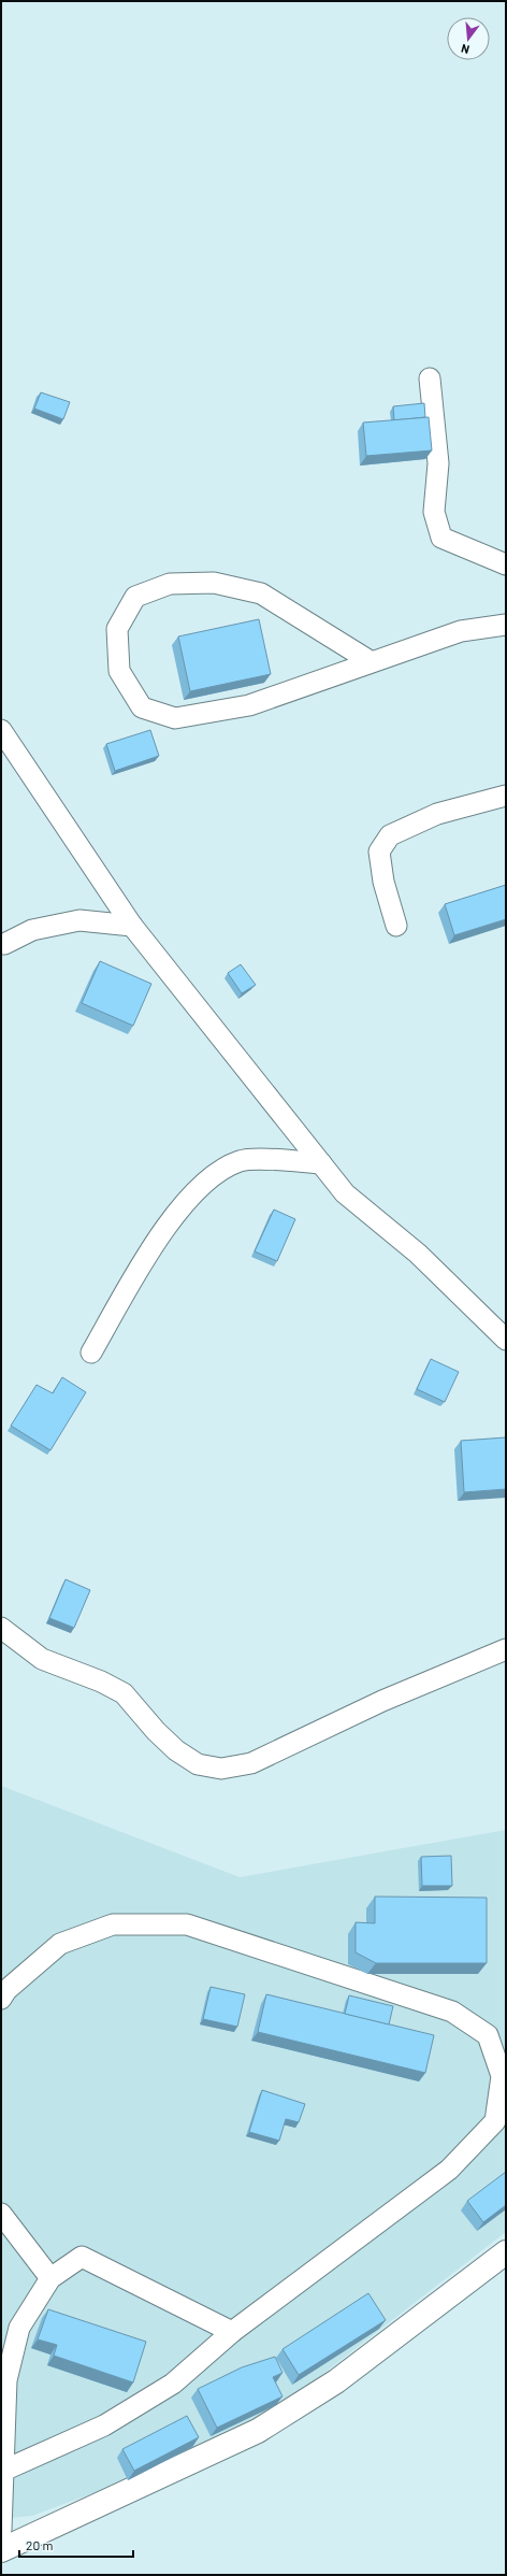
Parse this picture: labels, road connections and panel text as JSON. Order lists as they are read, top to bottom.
{
  "scale_bar": "20 m",
  "north": "bottom"
}
